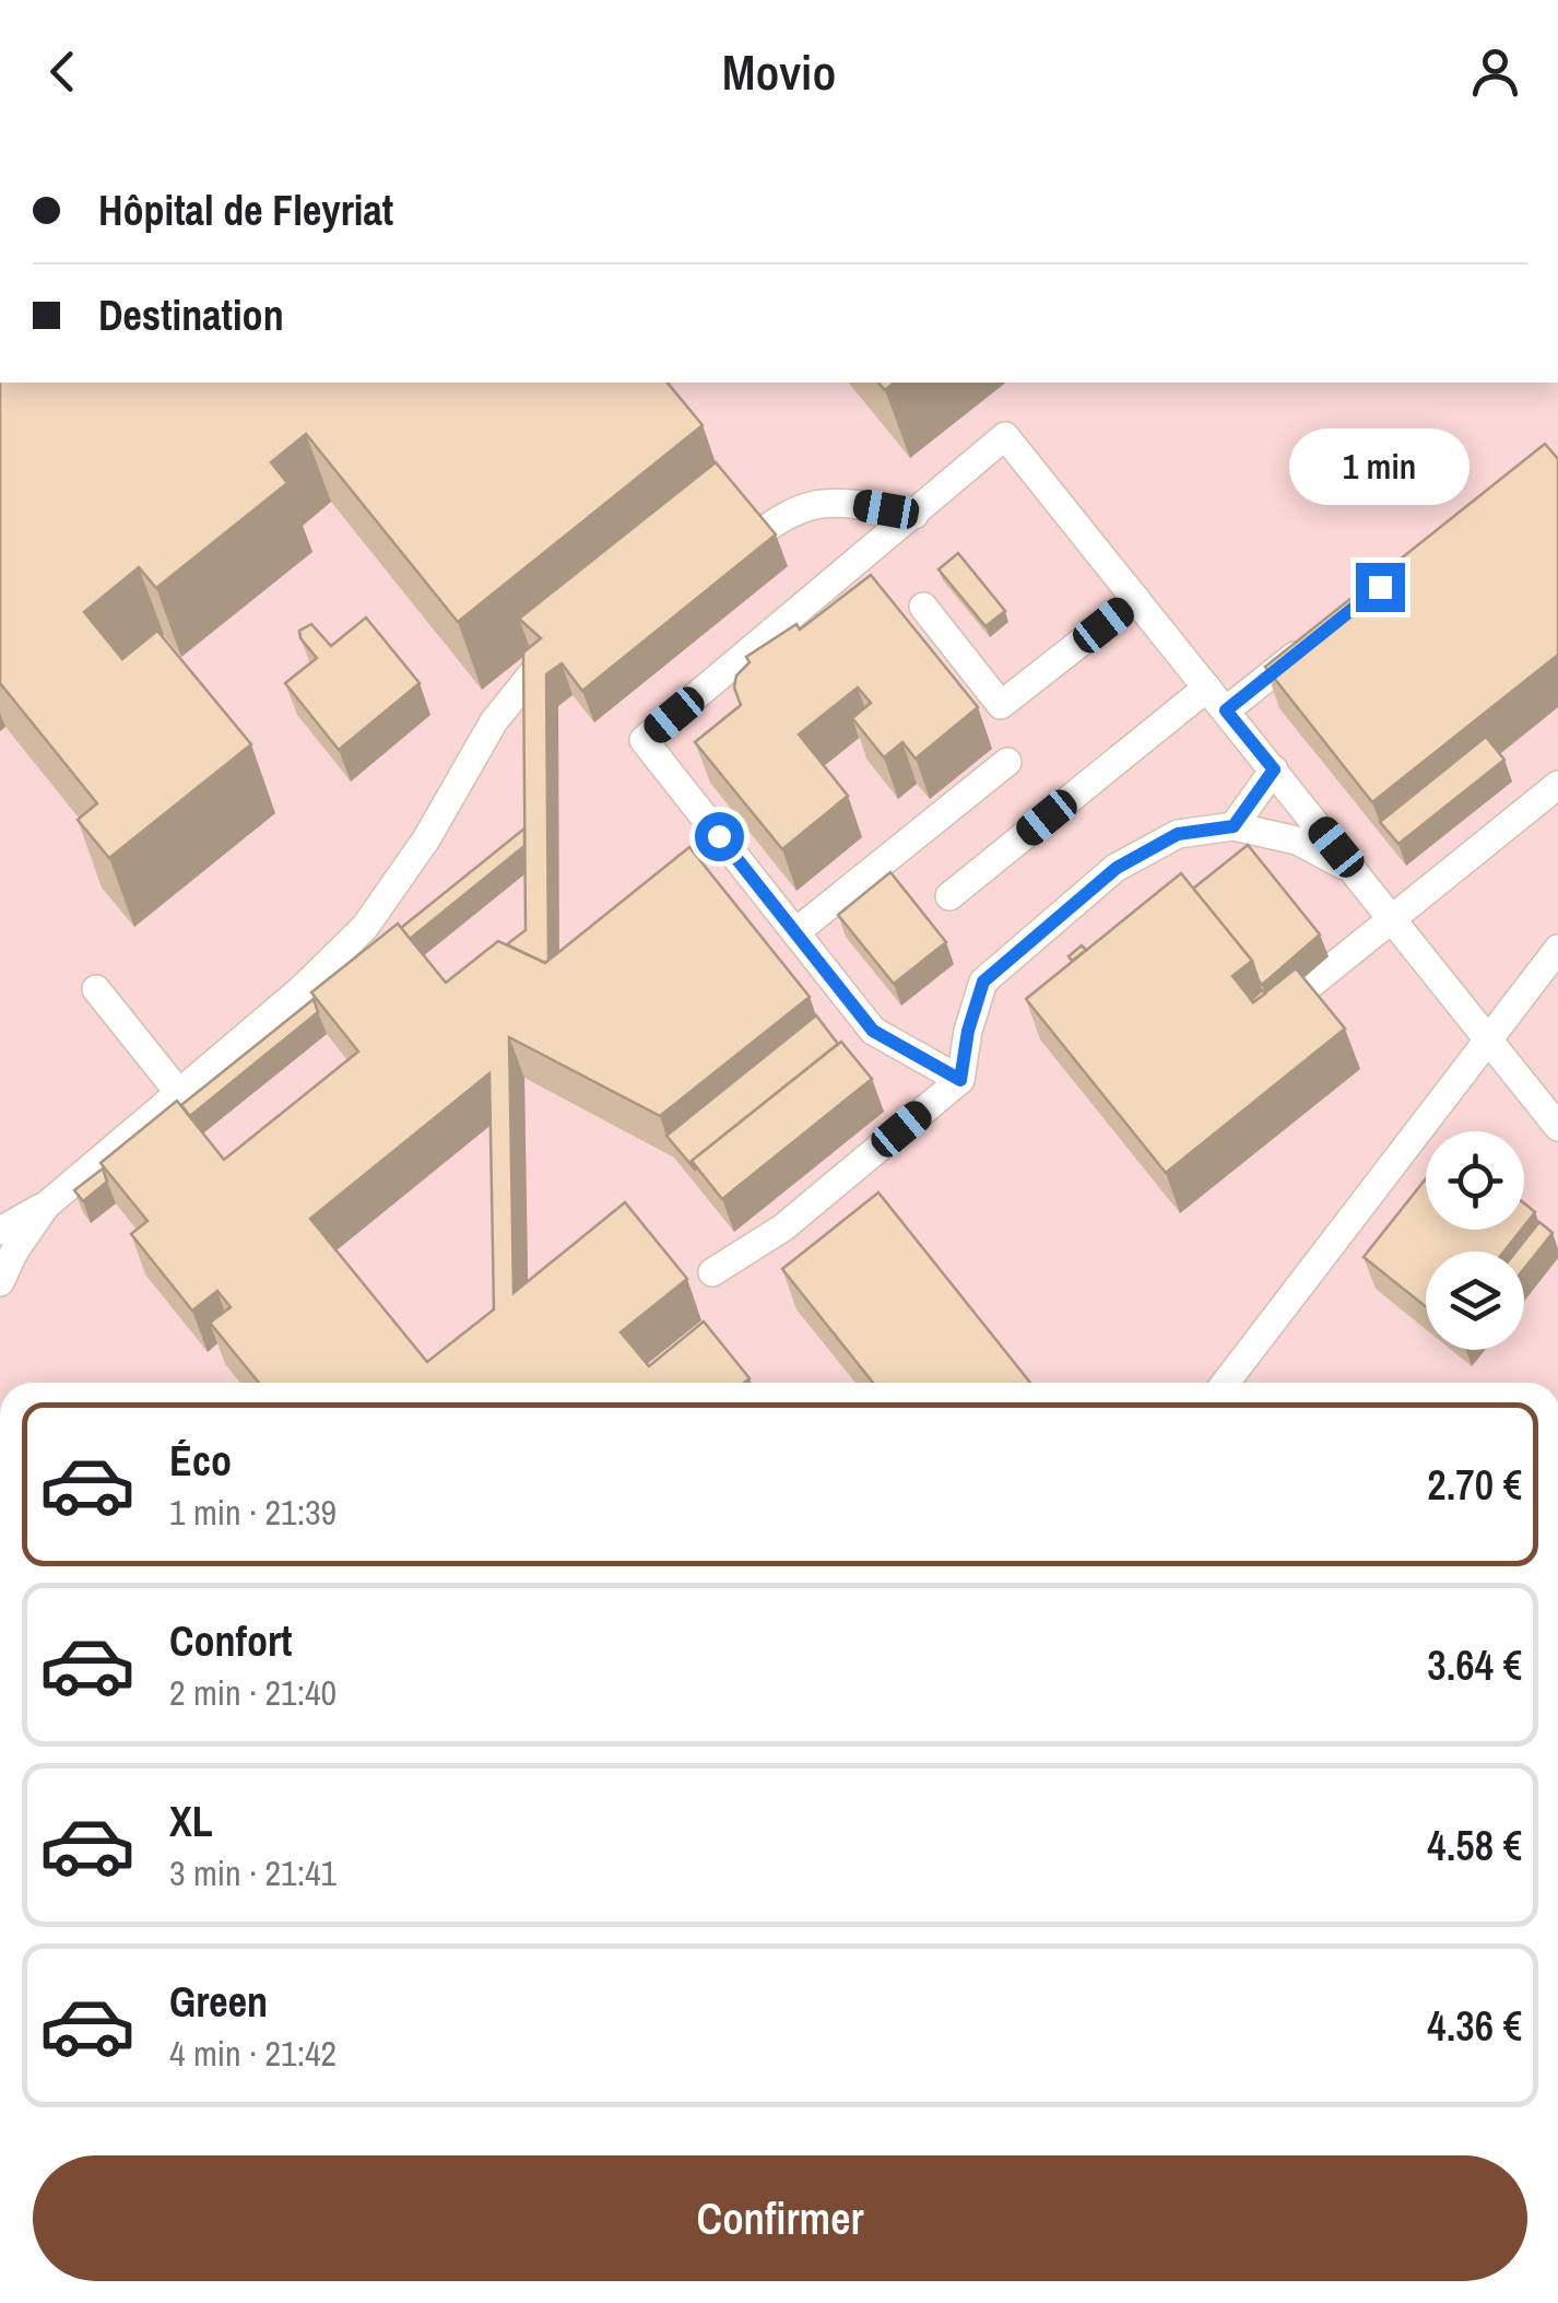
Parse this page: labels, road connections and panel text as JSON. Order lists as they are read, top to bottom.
{
  "page": {
    "header": "Movio",
    "banner": ["Hôpital de Fleyriat", "Destination"],
    "bubble": "1 min",
    "list": [
      {
        "name": "Éco",
        "note": "1 min · 21:39",
        "value": "2.70 €"
      },
      {
        "name": "Confort",
        "note": "2 min · 21:40",
        "value": "3.64 €"
      },
      {
        "name": "XL",
        "note": "3 min · 21:41",
        "value": "4.58 €"
      },
      {
        "name": "Green",
        "note": "4 min · 21:42",
        "value": "4.36 €"
      }
    ],
    "buttons": "Confirmer"
  }
}
